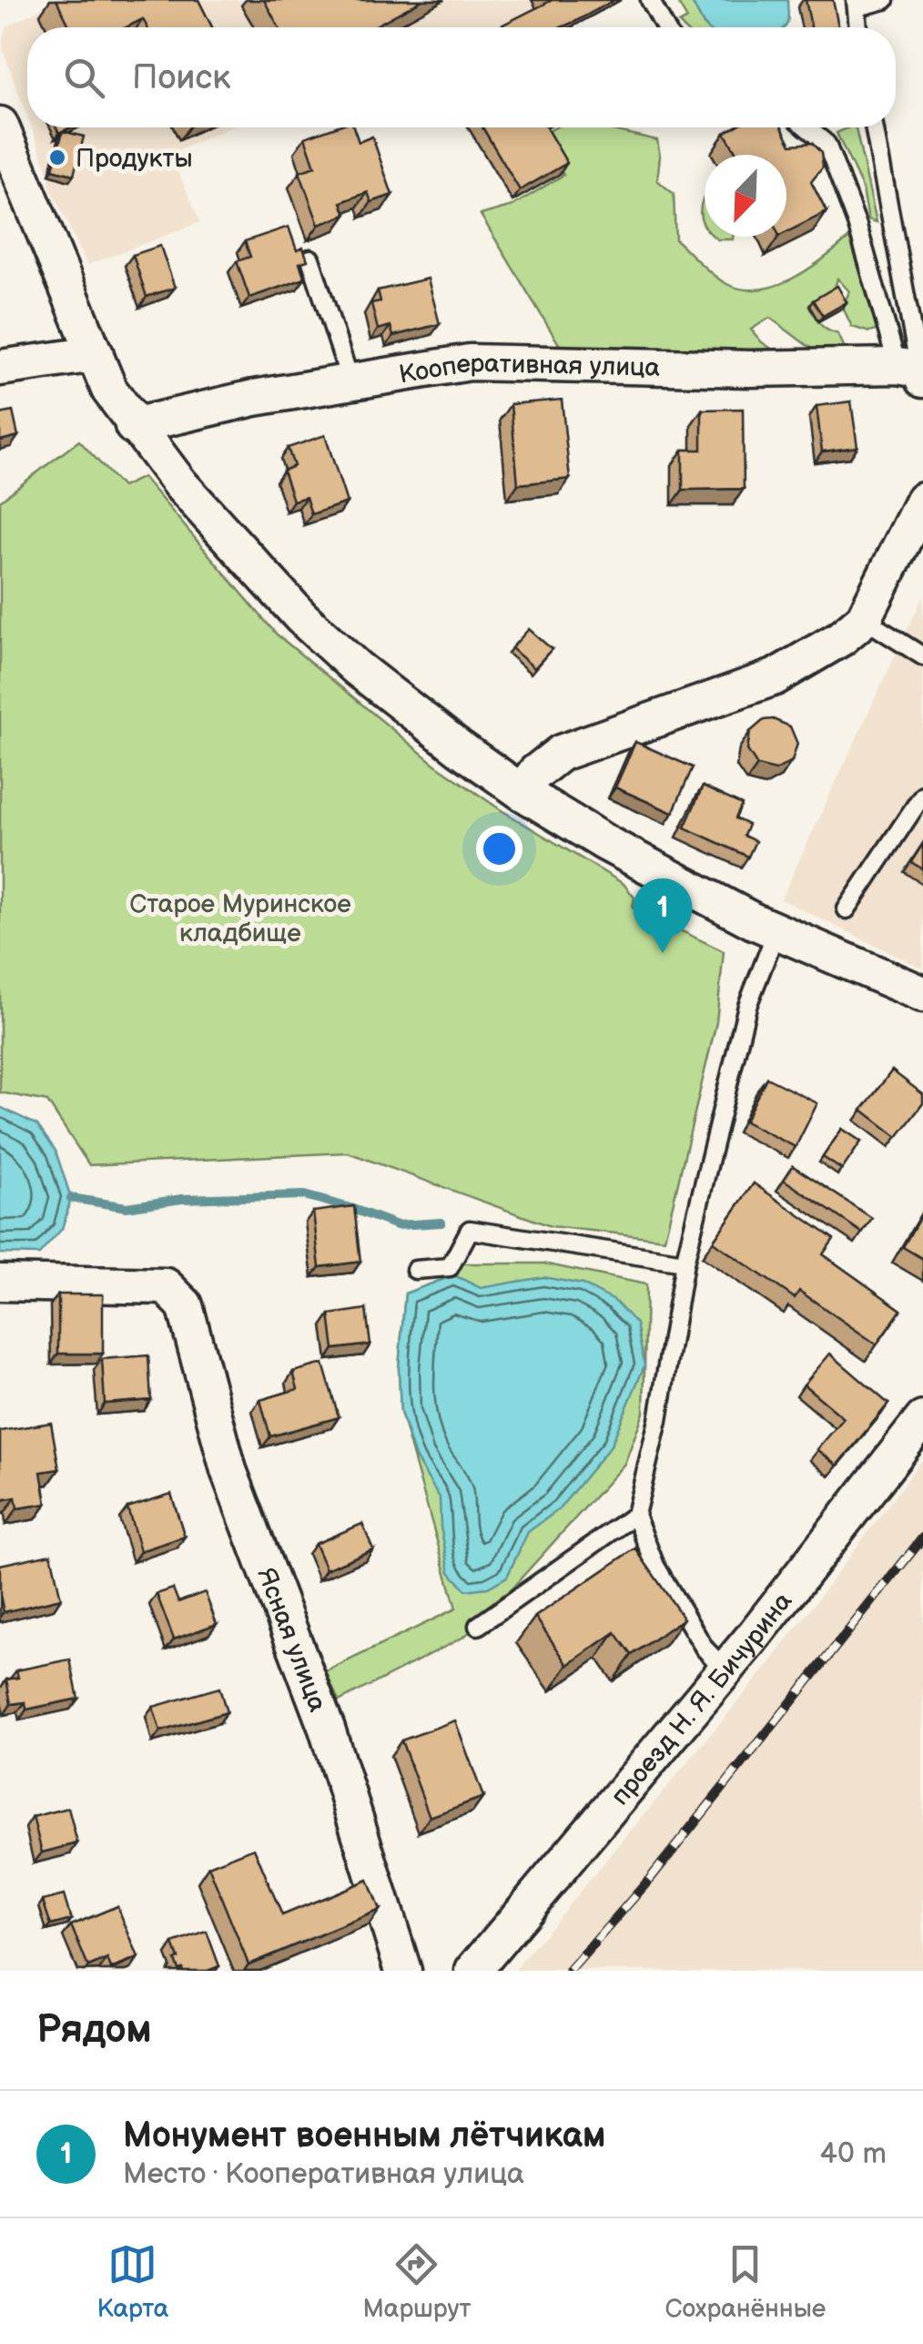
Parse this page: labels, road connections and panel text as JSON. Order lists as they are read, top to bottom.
{
  "streets": {
    "street": ["Кооперативная улица", "Ясная улица", "проезд Н. Я. Бичурина"]
  },
  "parks": ["Старое Муринское кладбище"],
  "places": ["Продукты"],
  "north": "bottom left",
  "page": {
    "search": "Поиск",
    "pins": "1",
    "heading": "Рядом",
    "list": [
      {
        "mark": "1",
        "name": "Монумент военным лётчикам",
        "note": "Место · Кооперативная улица",
        "value": "40 m"
      }
    ],
    "nav": ["Карта", "Маршрут", "Сохранённые"]
  }
}
